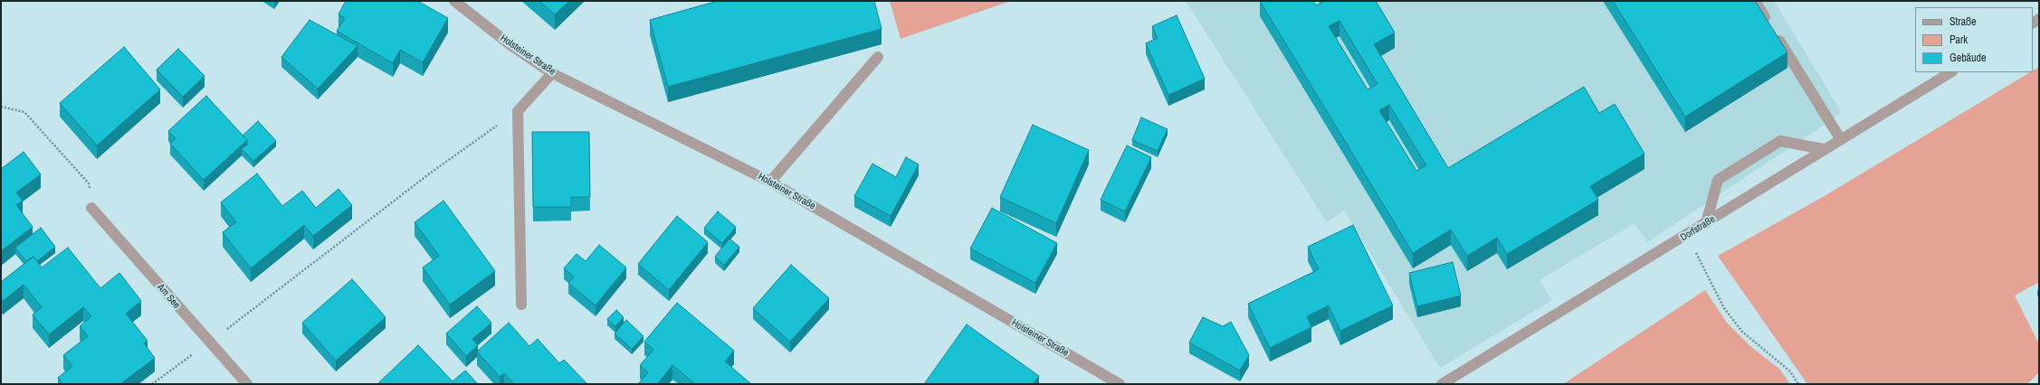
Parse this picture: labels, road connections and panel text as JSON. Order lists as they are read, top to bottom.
{
  "streets": {
    "street": ["Holsteiner Straße", "Dorfstraße", "Am See"]
  },
  "legend": ["Straße", "Park", "Gebäude"]
}
